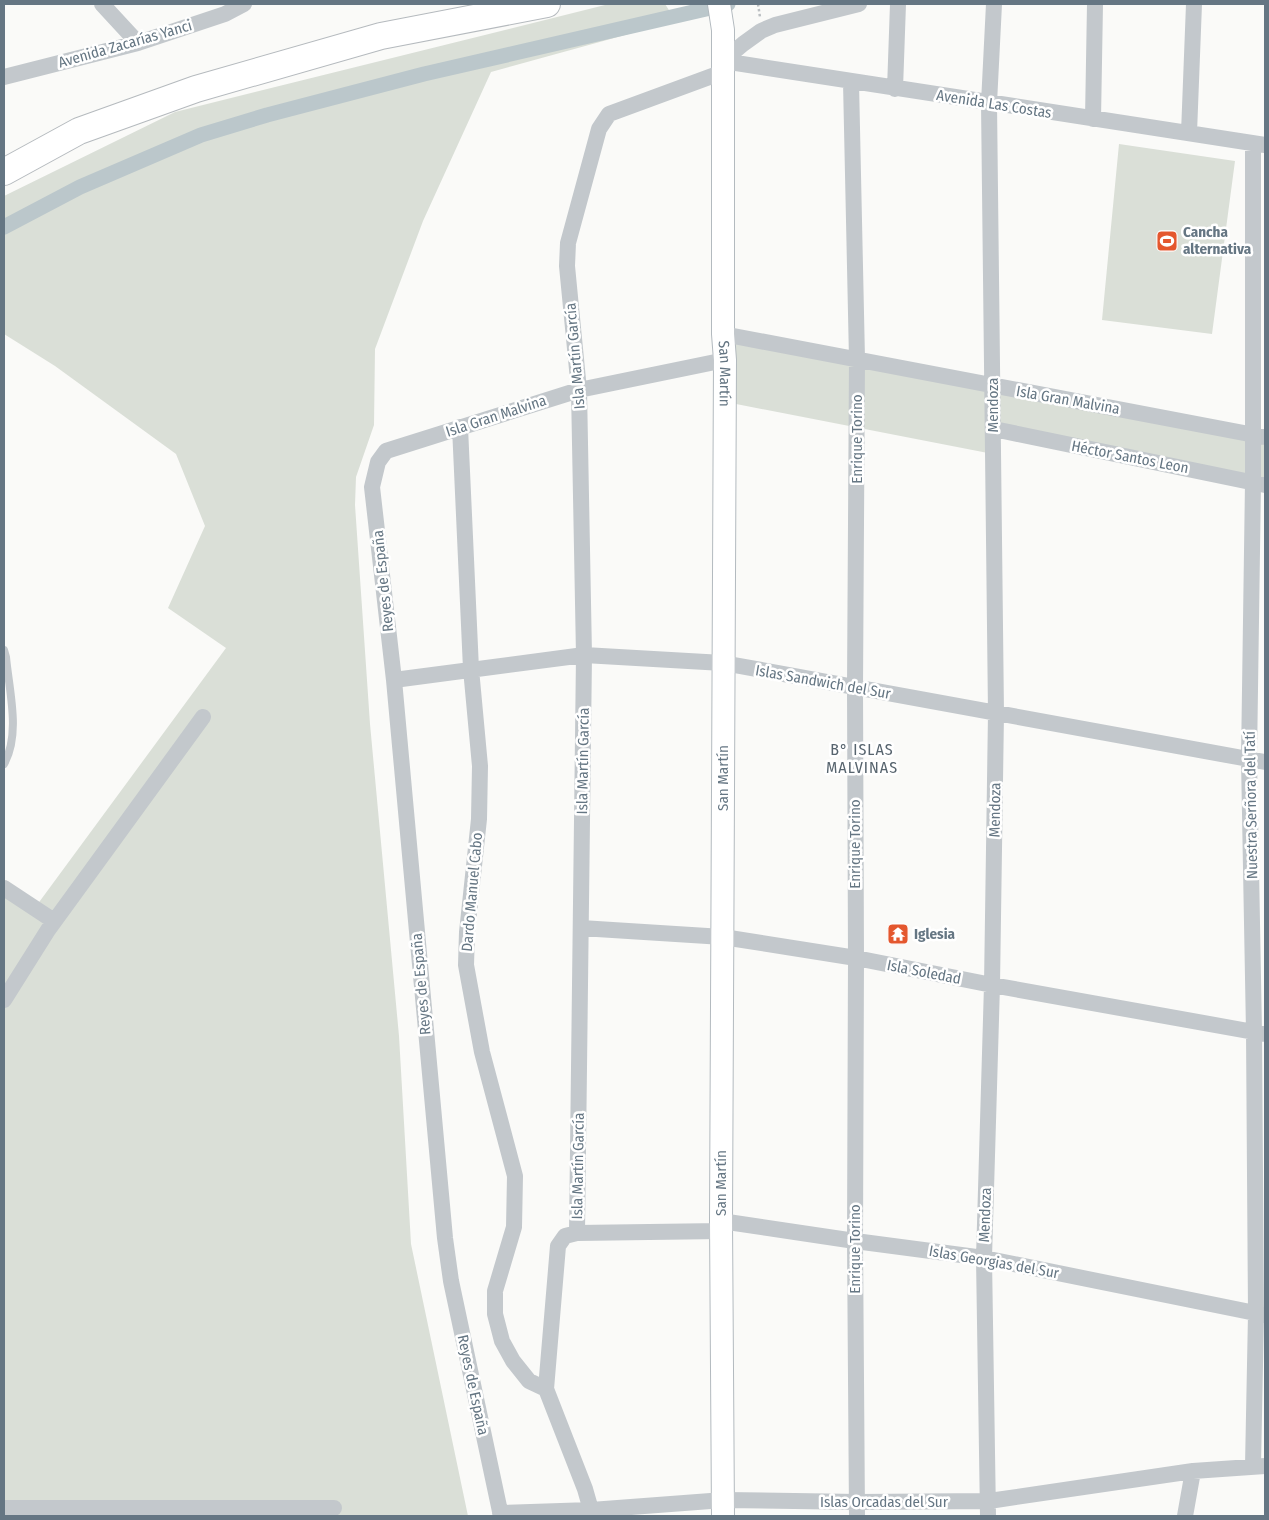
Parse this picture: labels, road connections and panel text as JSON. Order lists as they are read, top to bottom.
{
  "streets": {
    "main road": ["San Martín"],
    "street": [
      "Avenida Zacarías Yanci",
      "Avenida Las Costas",
      "Isla Martín García",
      "Isla Gran Malvina",
      "Mendoza",
      "Enrique Torino",
      "Héctor Santos Leon",
      "Reyes de España",
      "Islas Sandwich del Sur",
      "Nuestra Serñora del Tatí",
      "Dardo Manuel Cabo",
      "Isla Soledad",
      "Islas Georgias del Sur",
      "Islas Orcadas del Sur"
    ]
  },
  "crossings": [
    ["Avenida Las Costas", "Isla Martín García"],
    ["Avenida Las Costas", "San Martín"],
    ["Avenida Las Costas", "Mendoza"],
    ["Avenida Las Costas", "Enrique Torino"],
    ["Avenida Las Costas", "Nuestra Serñora del Tatí"],
    ["Isla Martín García", "San Martín"],
    ["Isla Martín García", "Isla Gran Malvina"],
    ["Isla Martín García", "Islas Sandwich del Sur"],
    ["Isla Martín García", "Dardo Manuel Cabo"],
    ["Isla Martín García", "Isla Soledad"],
    ["Isla Martín García", "Islas Georgias del Sur"],
    ["Isla Martín García", "Islas Orcadas del Sur"],
    ["San Martín", "Isla Gran Malvina"],
    ["San Martín", "Islas Sandwich del Sur"],
    ["San Martín", "Isla Soledad"],
    ["San Martín", "Islas Georgias del Sur"],
    ["San Martín", "Islas Orcadas del Sur"],
    ["Isla Gran Malvina", "Mendoza"],
    ["Isla Gran Malvina", "Enrique Torino"],
    ["Isla Gran Malvina", "Reyes de España"],
    ["Isla Gran Malvina", "Nuestra Serñora del Tatí"],
    ["Isla Gran Malvina", "Dardo Manuel Cabo"],
    ["Mendoza", "Héctor Santos Leon"],
    ["Mendoza", "Islas Sandwich del Sur"],
    ["Mendoza", "Isla Soledad"],
    ["Mendoza", "Islas Georgias del Sur"],
    ["Mendoza", "Islas Orcadas del Sur"],
    ["Enrique Torino", "Islas Sandwich del Sur"],
    ["Enrique Torino", "Isla Soledad"],
    ["Enrique Torino", "Islas Georgias del Sur"],
    ["Enrique Torino", "Islas Orcadas del Sur"],
    ["Héctor Santos Leon", "Nuestra Serñora del Tatí"],
    ["Reyes de España", "Islas Sandwich del Sur"],
    ["Reyes de España", "Islas Orcadas del Sur"],
    ["Islas Sandwich del Sur", "Nuestra Serñora del Tatí"],
    ["Islas Sandwich del Sur", "Dardo Manuel Cabo"],
    ["Nuestra Serñora del Tatí", "Isla Soledad"],
    ["Nuestra Serñora del Tatí", "Islas Georgias del Sur"],
    ["Nuestra Serñora del Tatí", "Islas Orcadas del Sur"]
  ],
  "districts": ["B° ISLAS MALVINAS"],
  "places": {
    "sports": ["Cancha alternativa"],
    "temple": ["Iglesia"]
  }
}
